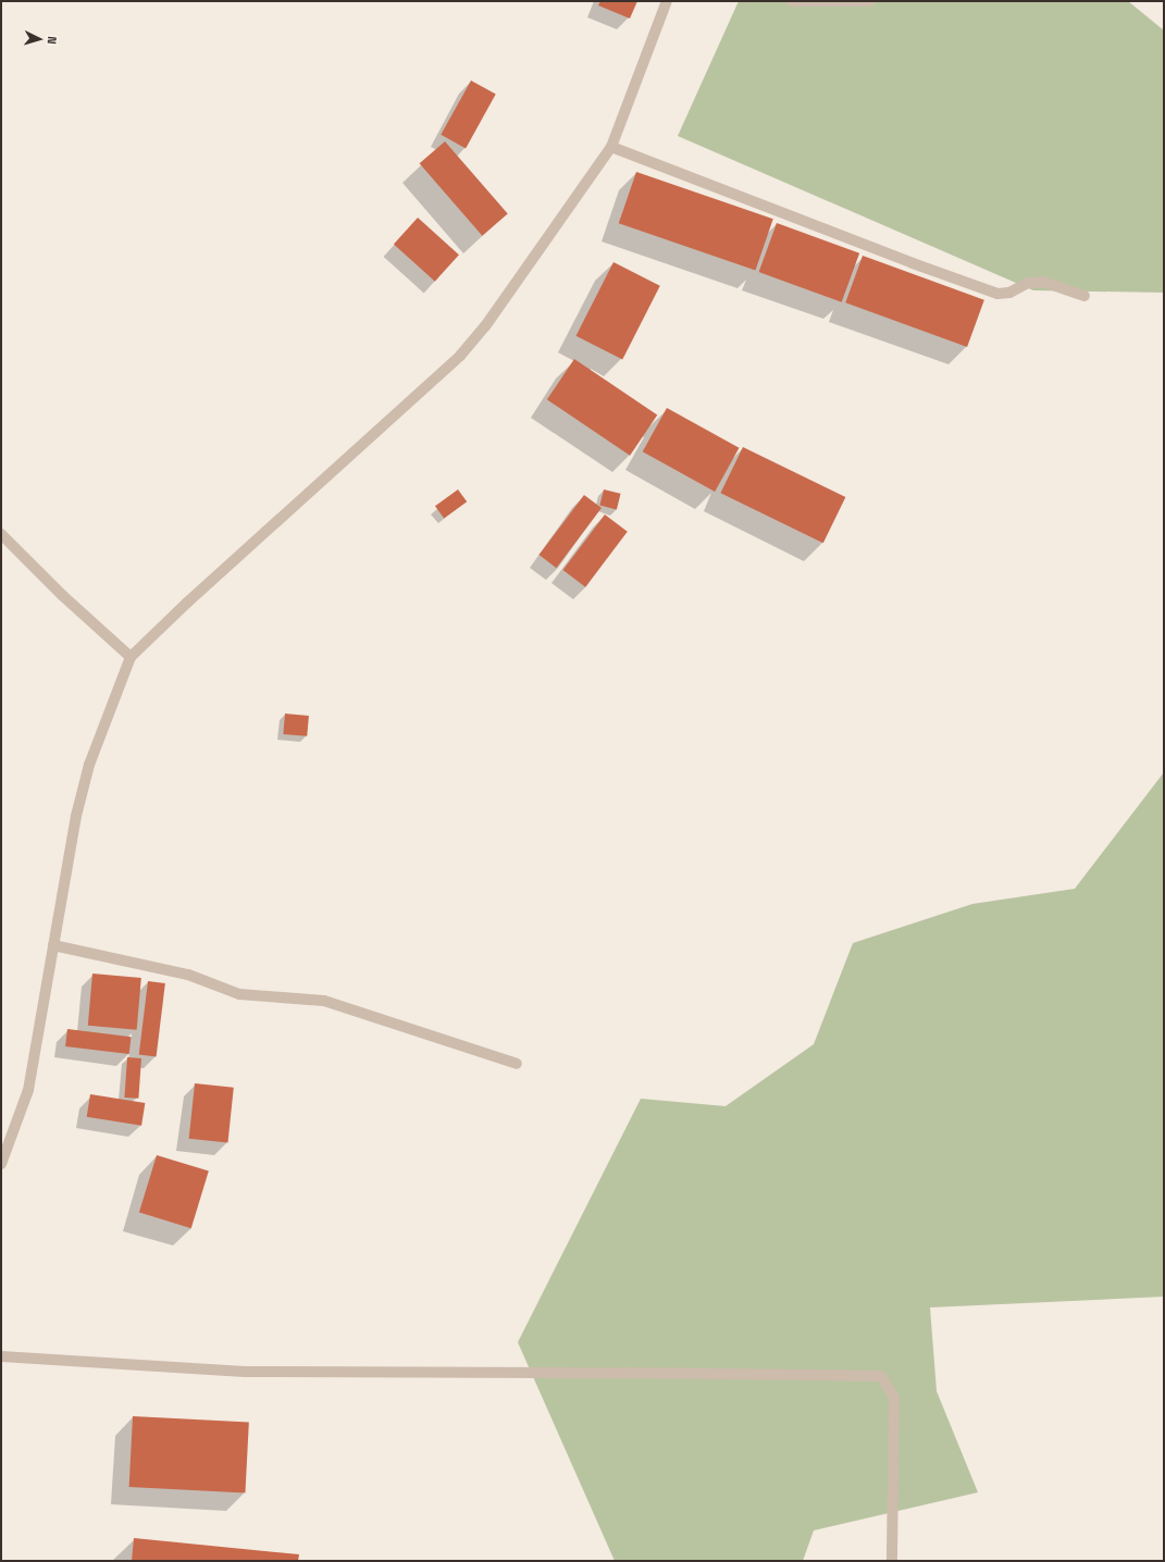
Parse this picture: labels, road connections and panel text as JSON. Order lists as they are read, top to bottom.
{
  "north": "right"
}
